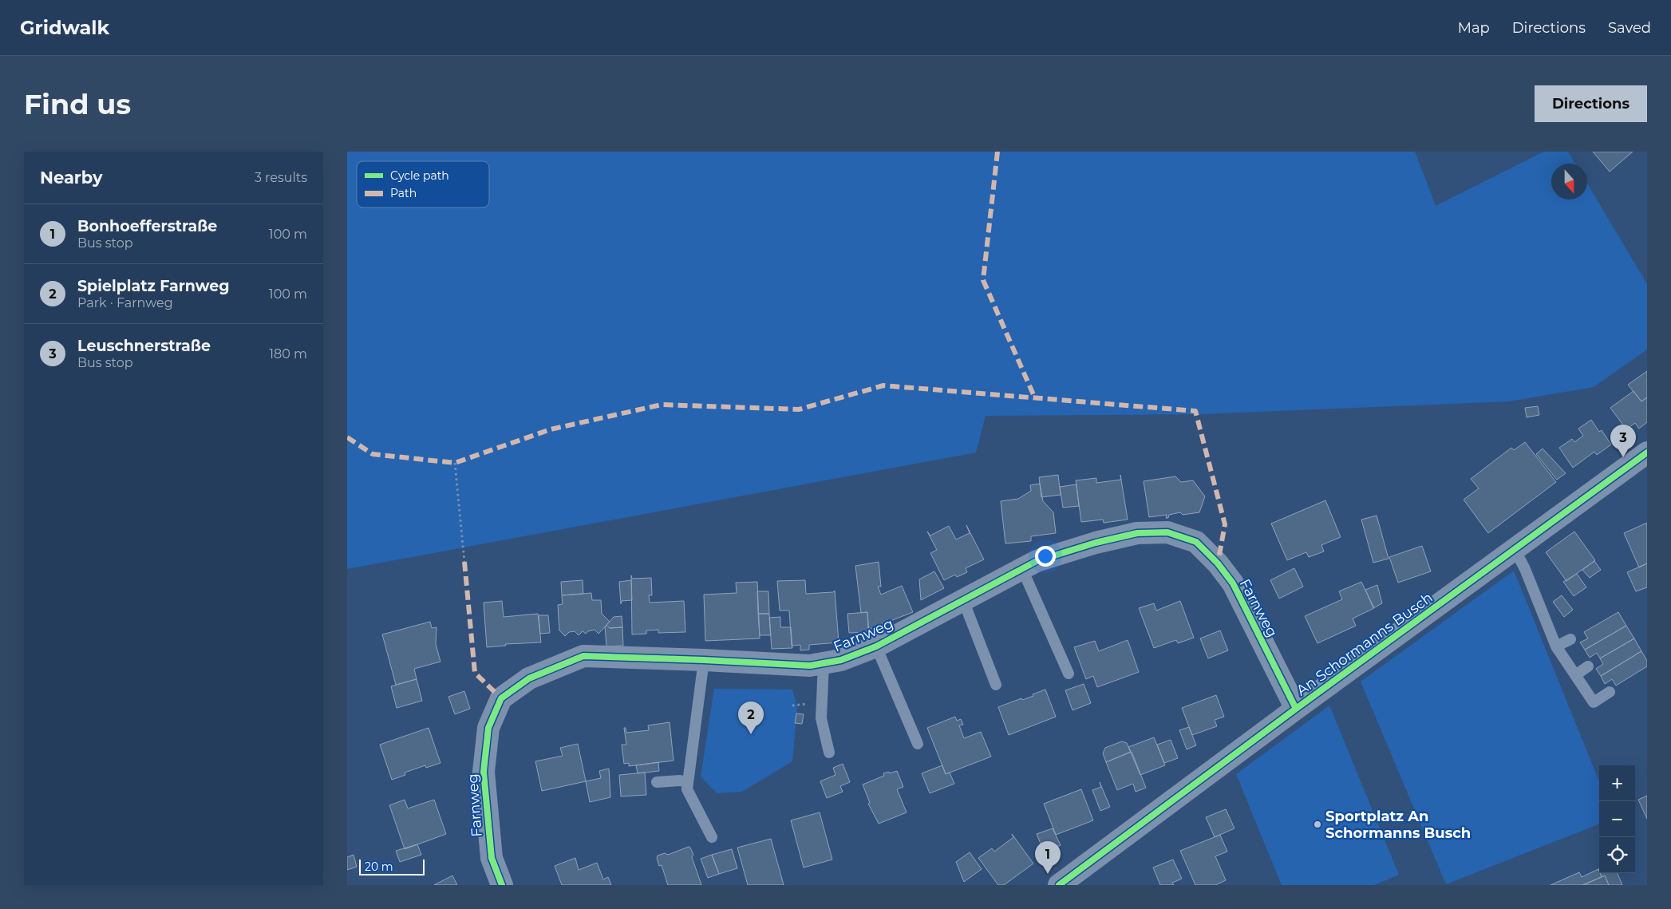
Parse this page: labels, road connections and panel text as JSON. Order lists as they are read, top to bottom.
{
  "streets": {
    "street": ["Farnweg", "An Schormanns Busch"]
  },
  "crossings": [
    ["Farnweg", "An Schormanns Busch"]
  ],
  "places": ["Sportplatz An Schormanns Busch"],
  "legend": ["Cycle path", "Path"],
  "scale_bar": "20 m",
  "north": "bottom",
  "page": {
    "header": "Gridwalk",
    "nav": ["Map", "Directions", "Saved"],
    "buttons": "Directions",
    "title": "Find us",
    "heading": ["Nearby", "3 results"],
    "list": [
      {
        "mark": "1",
        "name": "Bonhoefferstraße",
        "note": "Bus stop",
        "value": "100 m"
      },
      {
        "mark": "2",
        "name": "Spielplatz Farnweg",
        "note": "Park · Farnweg",
        "value": "100 m"
      },
      {
        "mark": "3",
        "name": "Leuschnerstraße",
        "note": "Bus stop",
        "value": "180 m"
      }
    ],
    "pins": ["3", "2", "1"],
    "map_buttons": ["+", "−"],
    "scale": "20 m"
  }
}
